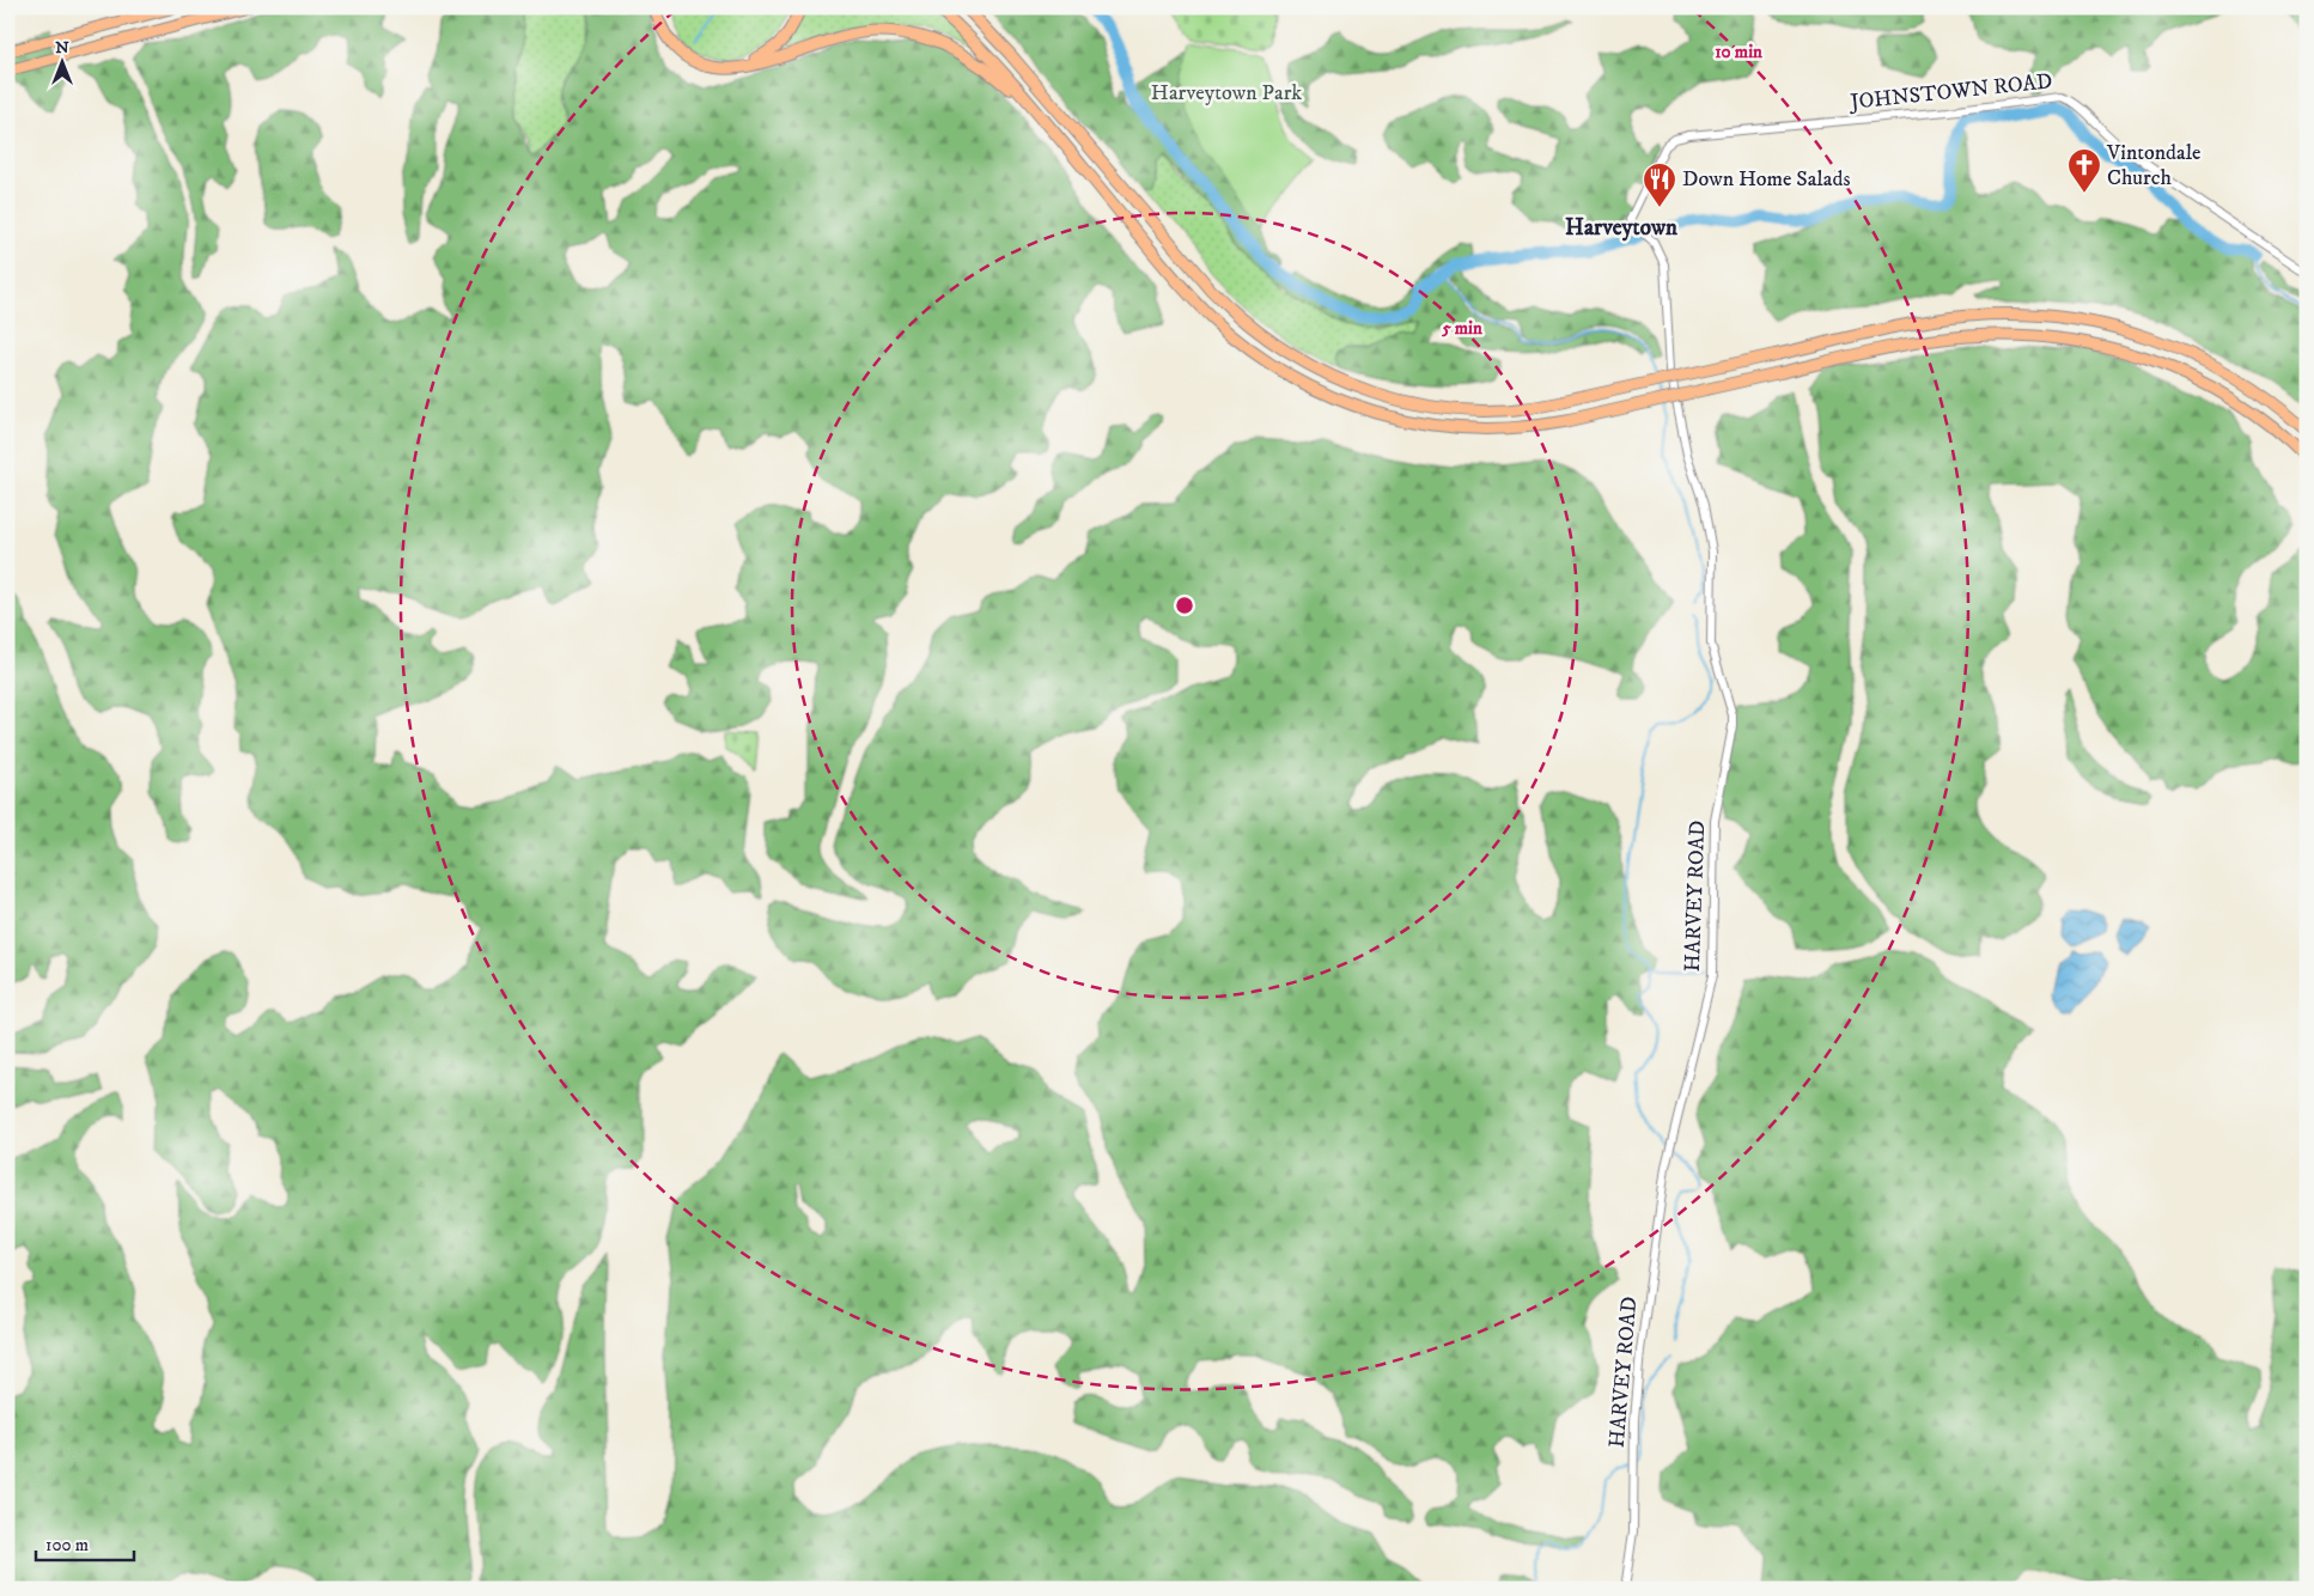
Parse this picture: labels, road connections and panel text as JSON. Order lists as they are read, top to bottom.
{
  "streets": {
    "street": ["JOHNSTOWN ROAD", "HARVEY ROAD"]
  },
  "crossings": [
    ["JOHNSTOWN ROAD", "HARVEY ROAD"]
  ],
  "districts": ["Harveytown"],
  "parks": ["Harveytown Park"],
  "places": {
    "church": ["Vintondale Church"],
    "restaurant": ["Down Home Salads"]
  },
  "scale_bar": "100 m",
  "north": "top",
  "rings": ["10 min", "5 min"]
}
